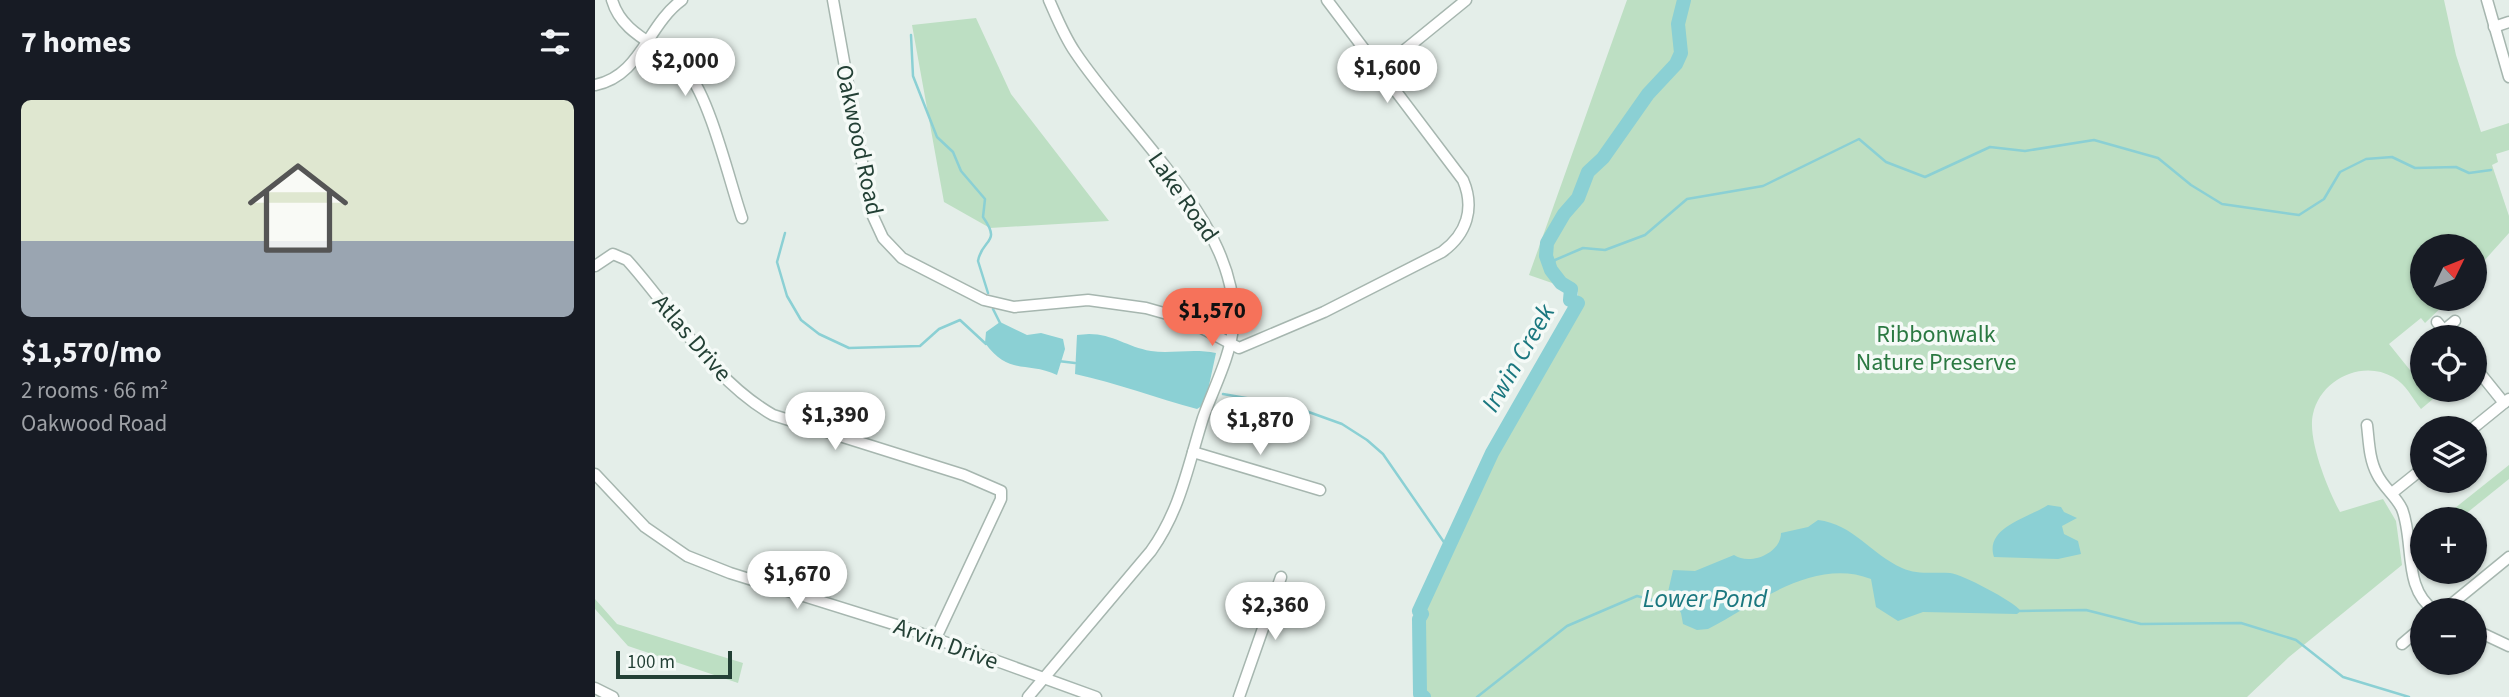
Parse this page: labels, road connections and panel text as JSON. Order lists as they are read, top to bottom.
{
  "streets": {
    "street": [
      "Oakwood Road",
      "Lake Road",
      "Atlas Drive",
      "Arvin Drive"
    ]
  },
  "crossings": [
    ["Oakwood Road", "Lake Road"],
    ["Lake Road", "Arvin Drive"],
    ["Atlas Drive", "Arvin Drive"]
  ],
  "water": ["Irwin Creek", "Lower Pond"],
  "parks": ["Ribbonwalk Nature Preserve"],
  "scale_bar": "100 m",
  "north": "top right",
  "page": {
    "heading": "7 homes",
    "price": [
      "$2,000",
      "$1,600",
      "$1,570",
      "$1,390",
      "$1,870",
      "$1,670",
      "$2,360"
    ],
    "list": [
      {
        "name": "$1,570/mo",
        "note": "2 rooms · 66 m² · Oakwood Road"
      }
    ],
    "map_buttons": ["+", "−"],
    "scale": "100 m"
  }
}
